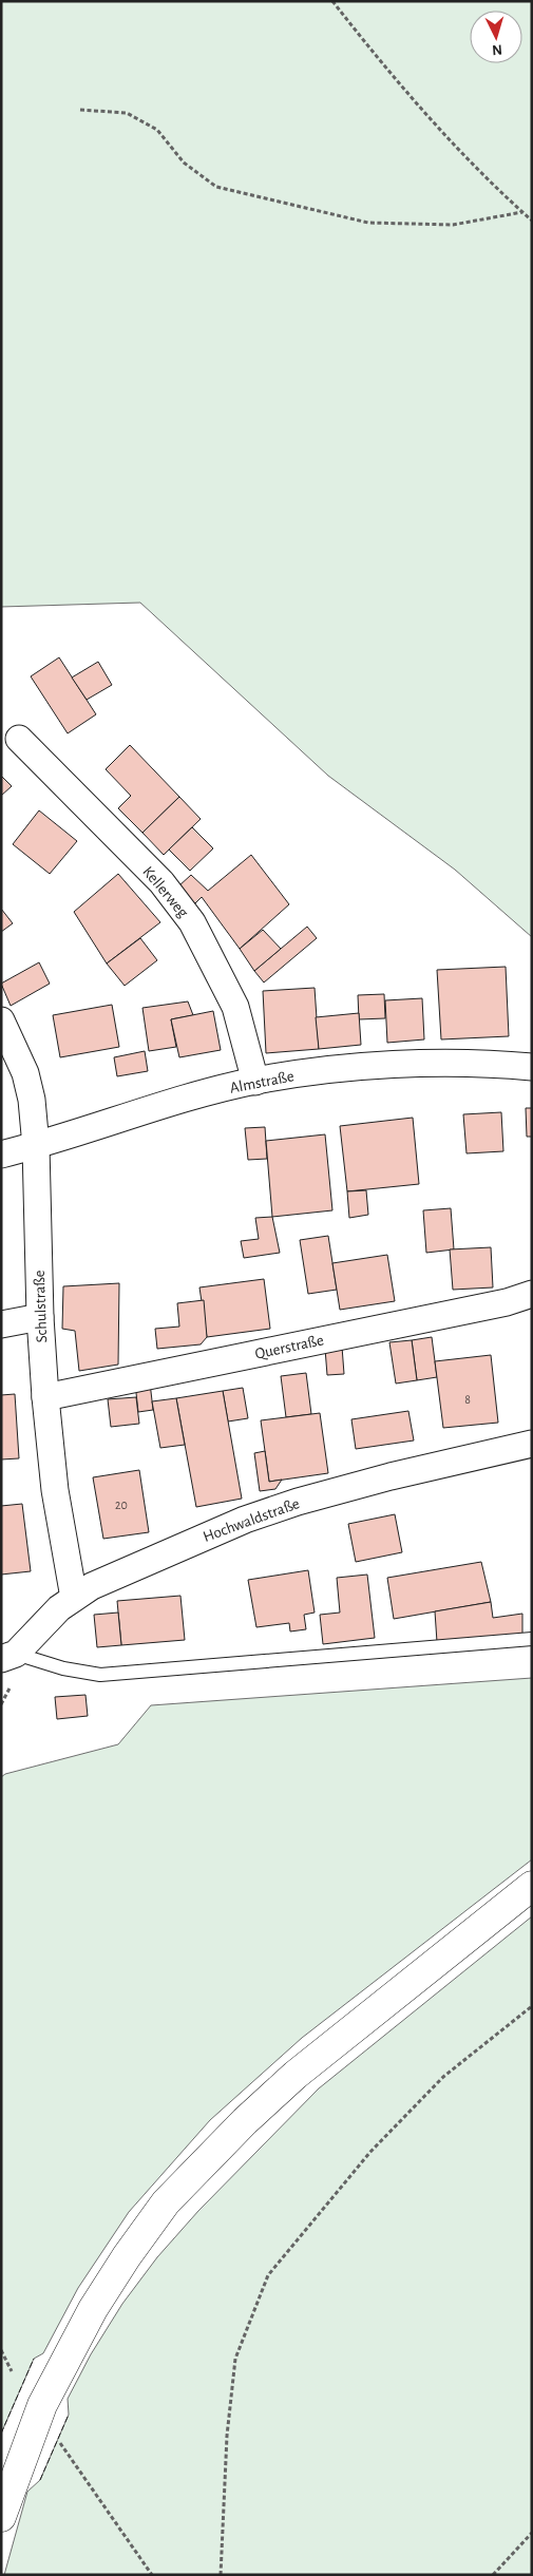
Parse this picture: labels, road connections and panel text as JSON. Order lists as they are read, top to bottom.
{
  "streets": {
    "street": [
      "Kellerweg",
      "Almstraße",
      "Schulstraße",
      "Querstraße",
      "Hochwaldstraße"
    ]
  },
  "crossings": [
    ["Kellerweg", "Almstraße"],
    ["Almstraße", "Schulstraße"],
    ["Schulstraße", "Querstraße"],
    ["Schulstraße", "Hochwaldstraße"]
  ],
  "house_numbers": ["8", "20"],
  "north": "bottom"
}
